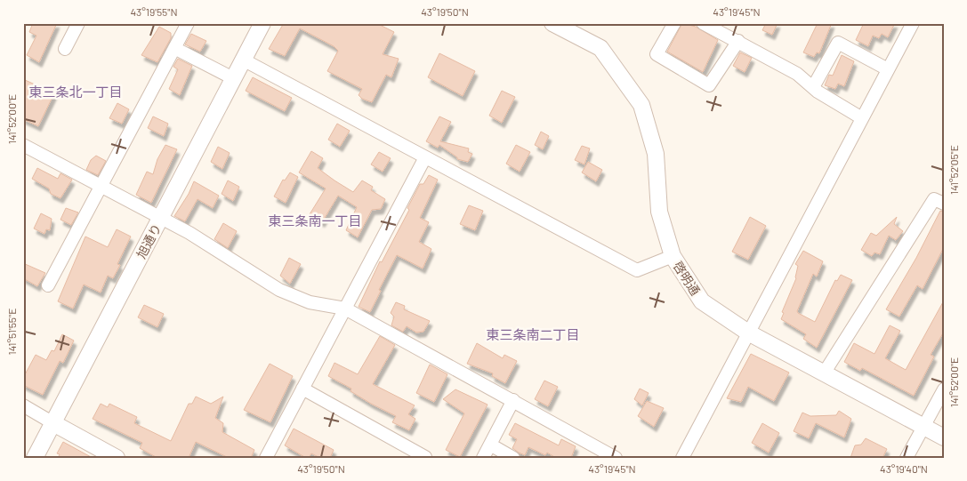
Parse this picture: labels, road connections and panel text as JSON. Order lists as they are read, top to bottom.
{
  "streets": {
    "street": ["旭通り", "啓明通"]
  },
  "districts": ["東三条北一丁目", "東三条南一丁目", "東三条南二丁目"],
  "coordinates": [
    "43°19'55\"N",
    "43°19'50\"N",
    "43°19'45\"N",
    "141°52'00\"E",
    "141°52'05\"E",
    "141°51'55\"E",
    "43°19'40\"N"
  ]
}
